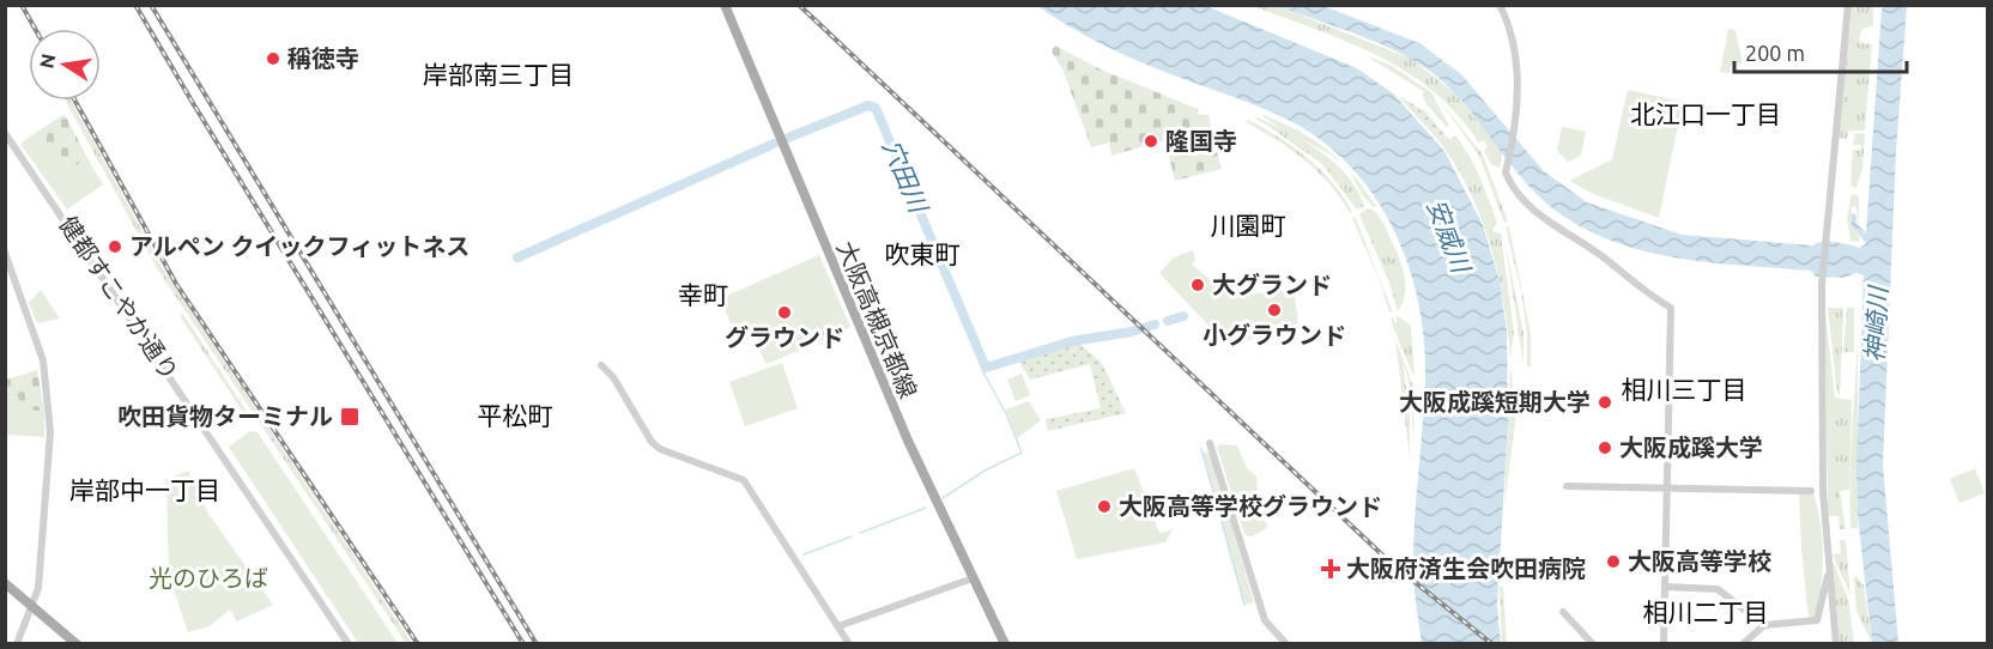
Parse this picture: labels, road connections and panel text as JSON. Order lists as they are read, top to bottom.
{
  "streets": {
    "main road": ["大阪高槻京都線"],
    "street": ["健都すこやか通り"]
  },
  "districts": [
    "岸部南三丁目",
    "北江口一丁目",
    "川園町",
    "吹東町",
    "幸町",
    "相川三丁目",
    "平松町",
    "岸部中一丁目",
    "相川二丁目"
  ],
  "water": ["穴田川", "安威川", "神崎川"],
  "parks": ["光のひろば"],
  "places": {
    "other": [
      "稱徳寺",
      "隆国寺",
      "アルペン クイックフィットネス",
      "大グランド",
      "小グラウンド",
      "グラウンド",
      "大阪成蹊短期大学",
      "大阪成蹊大学",
      "大阪高等学校グラウンド",
      "大阪高等学校"
    ],
    "transit": ["吹田貨物ターミナル"],
    "health": ["大阪府済生会吹田病院"]
  },
  "scale_bar": "200 m",
  "north": "left"
}
